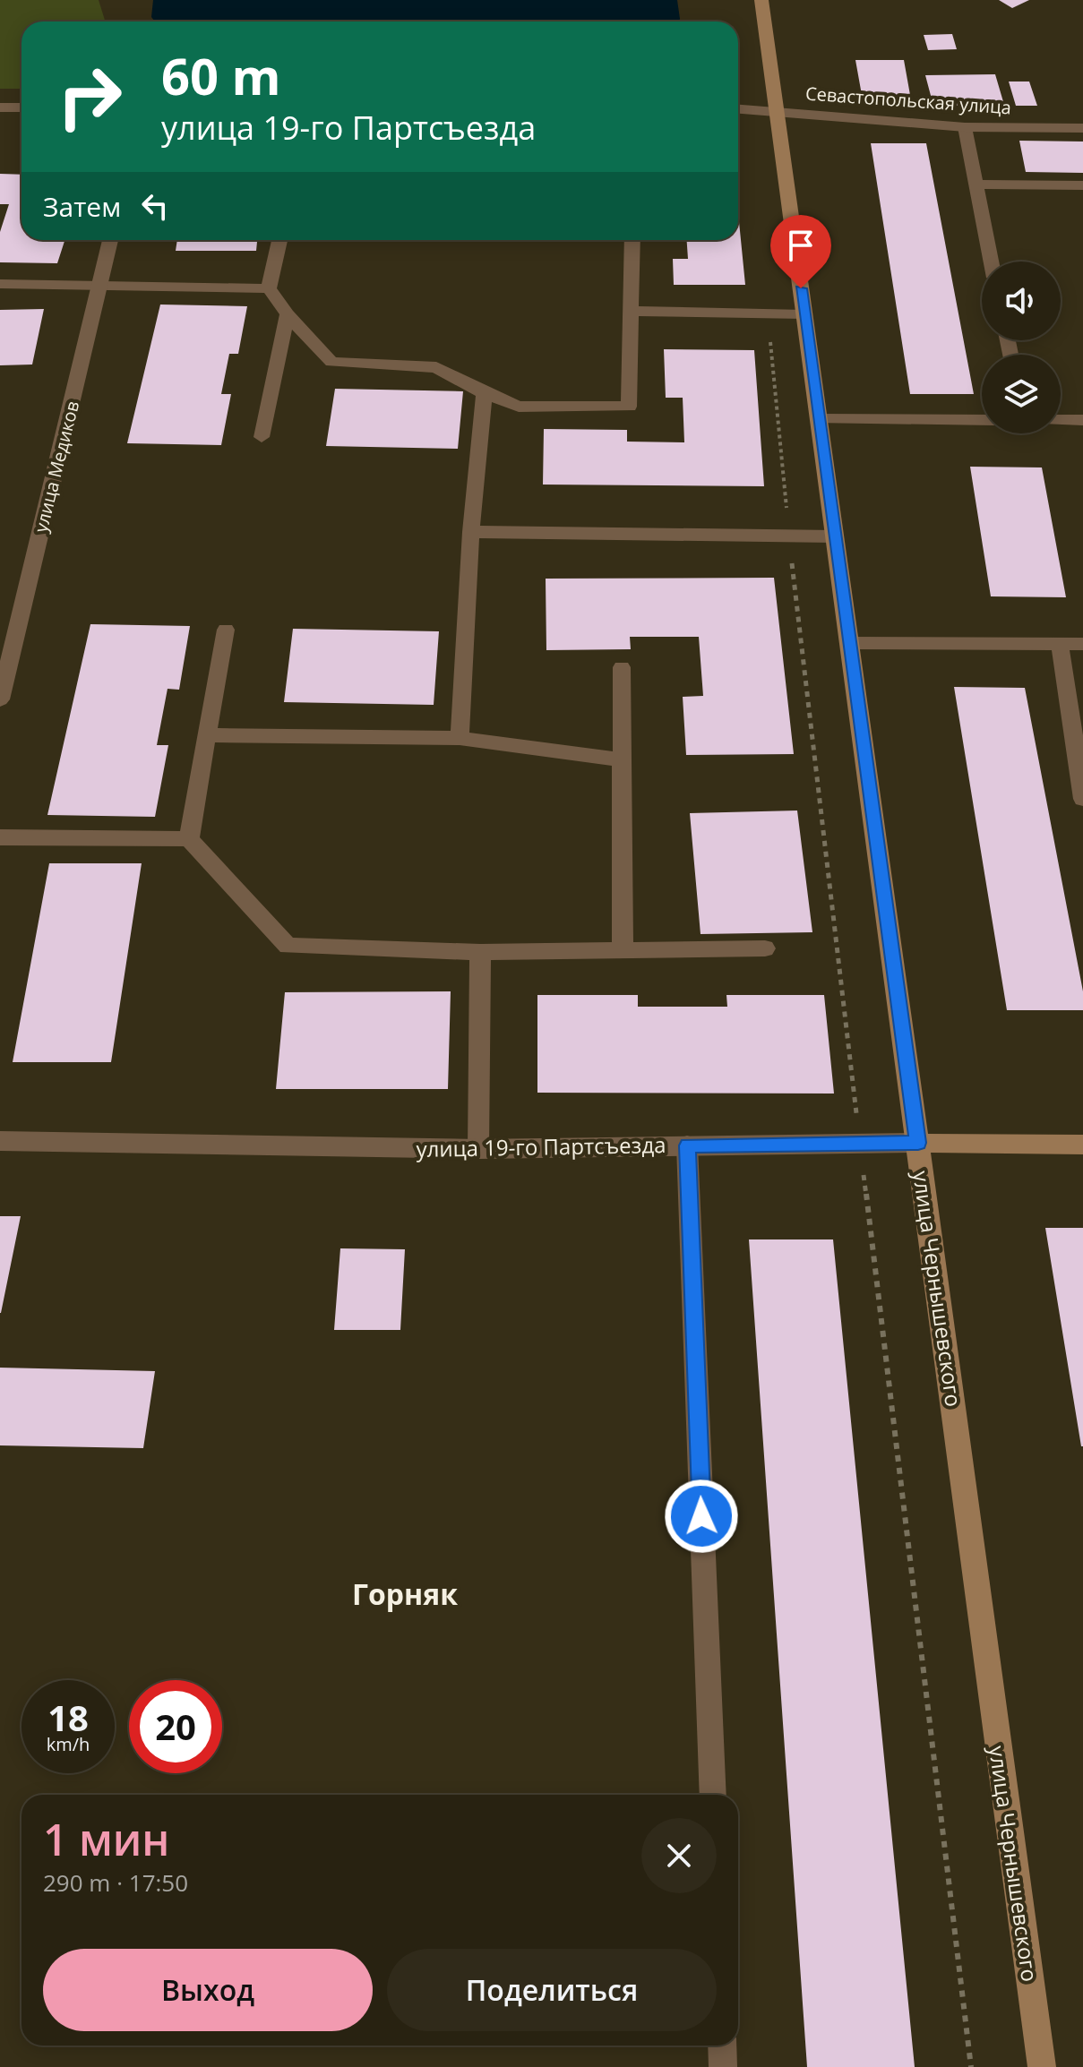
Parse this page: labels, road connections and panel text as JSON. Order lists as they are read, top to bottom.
{
  "streets": {
    "street": [
      "Севастопольская улица",
      "улица Медиков",
      "улица 19-го Партсъезда",
      "улица Чернышевского"
    ]
  },
  "crossings": [
    ["Севастопольская улица", "улица Чернышевского"],
    ["улица 19-го Партсъезда", "улица Чернышевского"]
  ],
  "districts": ["Горняк"],
  "page": {
    "turn": ["60 m", "улица 19-го Партсъезда"],
    "then": "Затем",
    "speed": "18 km/h",
    "limit": "20",
    "heading": ["1 мин", "290 m · 17:50"],
    "buttons": ["Выход", "Поделиться"]
  }
}
